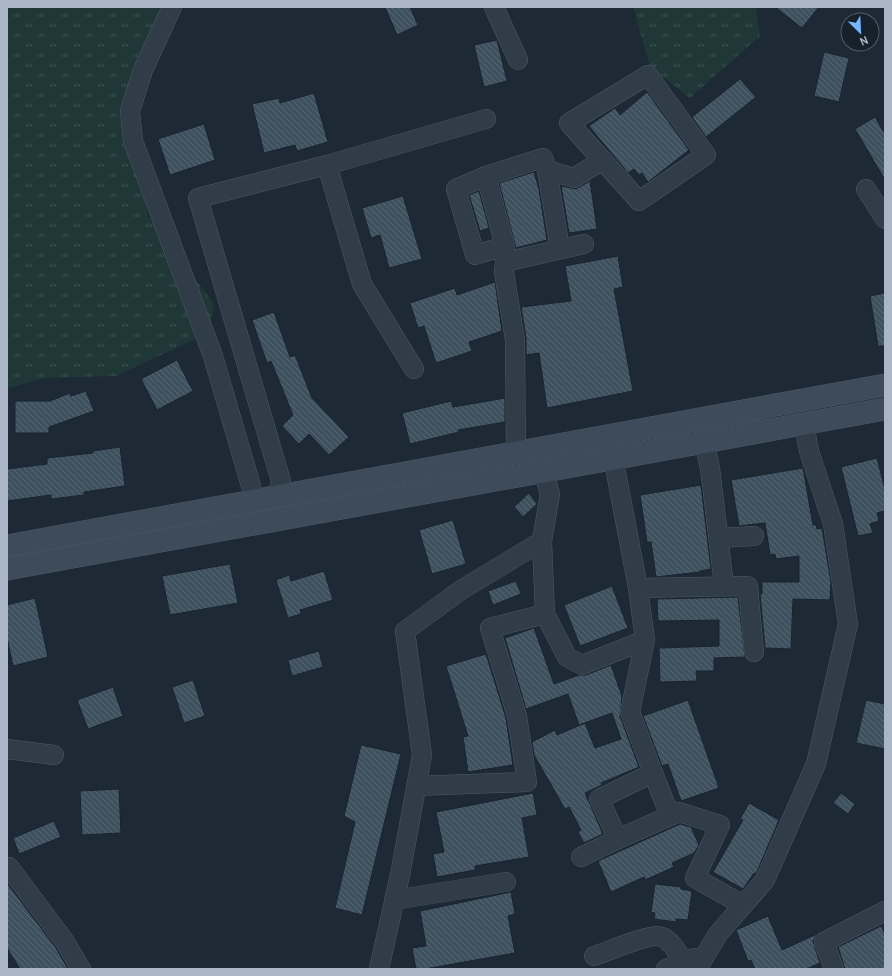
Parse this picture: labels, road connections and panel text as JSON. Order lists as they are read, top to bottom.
{
  "north": "bottom right"
}
